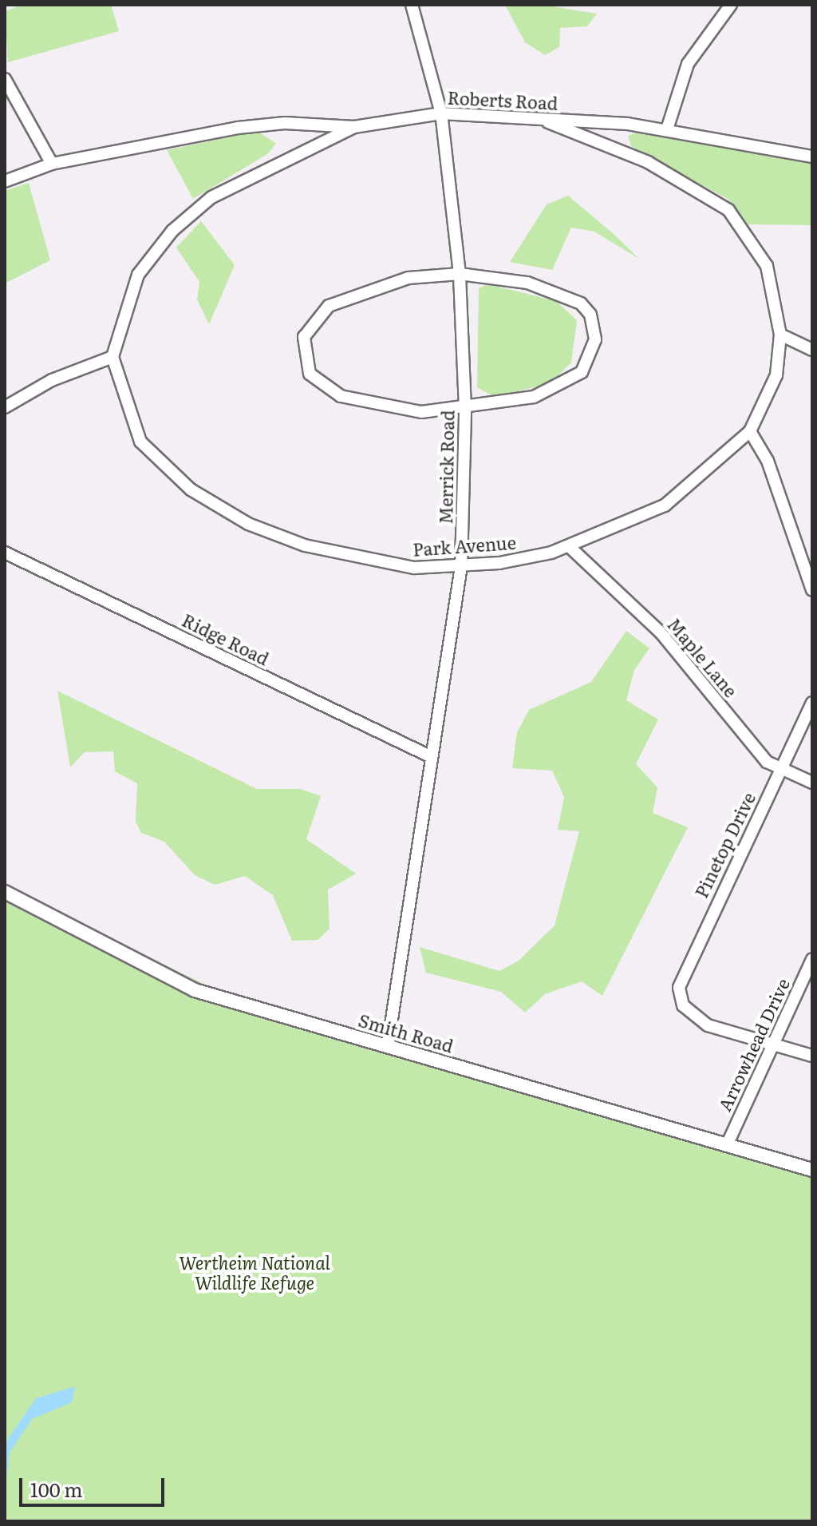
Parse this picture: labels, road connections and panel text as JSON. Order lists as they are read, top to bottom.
{
  "streets": {
    "street": [
      "Roberts Road",
      "Merrick Road",
      "Park Avenue",
      "Ridge Road",
      "Maple Lane",
      "Pinetop Drive",
      "Smith Road",
      "Arrowhead Drive"
    ]
  },
  "crossings": [
    ["Roberts Road", "Merrick Road"],
    ["Roberts Road", "Park Avenue"],
    ["Merrick Road", "Park Avenue"],
    ["Merrick Road", "Ridge Road"],
    ["Merrick Road", "Smith Road"],
    ["Park Avenue", "Maple Lane"],
    ["Maple Lane", "Pinetop Drive"],
    ["Pinetop Drive", "Arrowhead Drive"],
    ["Smith Road", "Arrowhead Drive"]
  ],
  "parks": ["Wertheim National Wildlife Refuge"],
  "scale_bar": "100 m"
}
